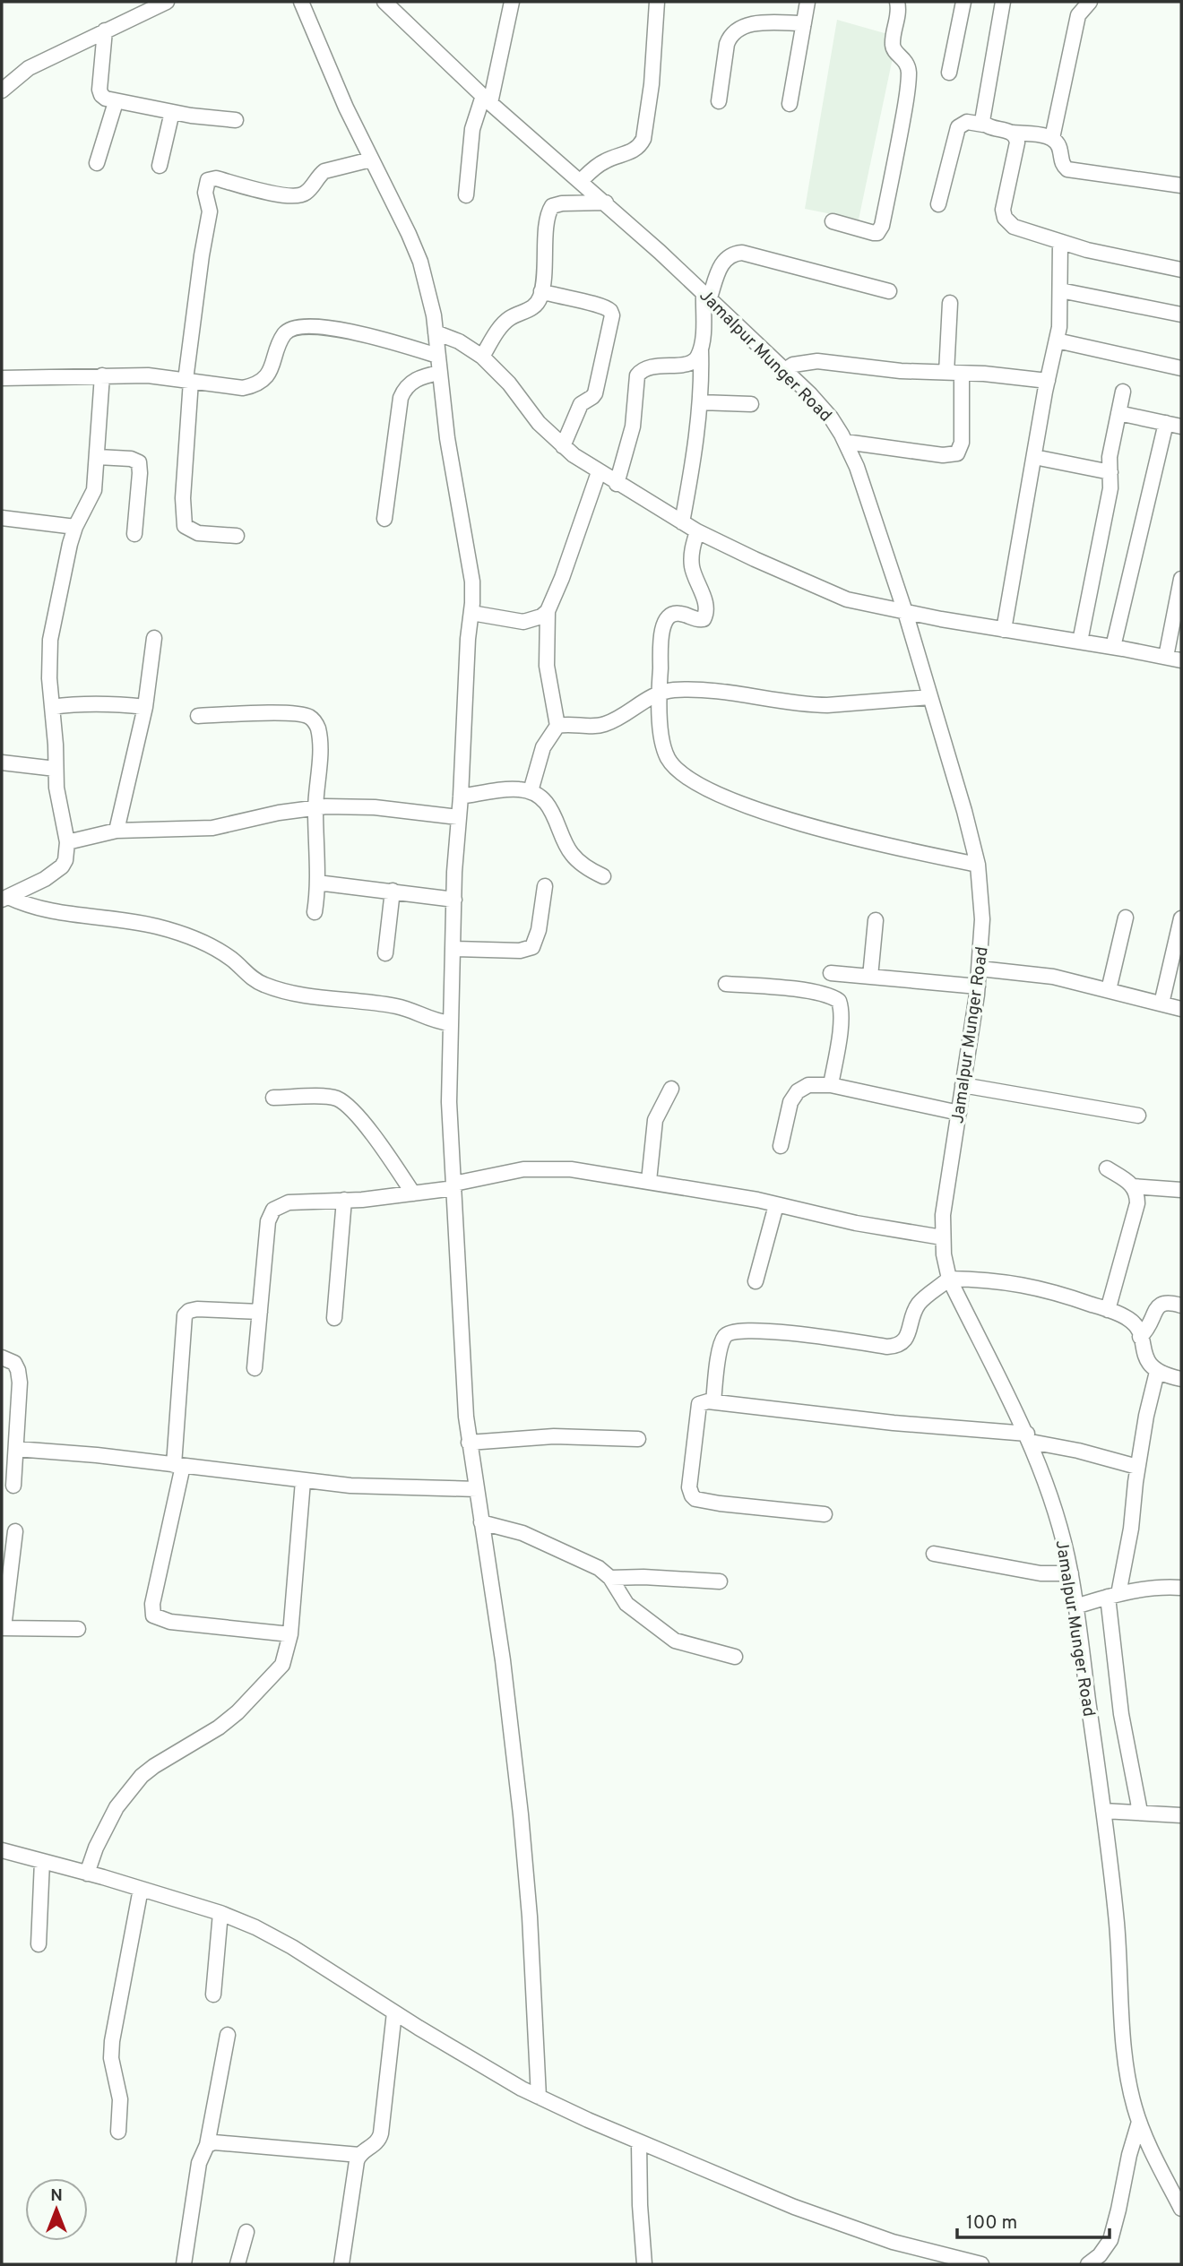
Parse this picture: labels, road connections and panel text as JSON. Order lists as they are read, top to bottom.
{
  "streets": {
    "street": ["Jamalpur Munger Road"]
  },
  "scale_bar": "100 m",
  "north": "top"
}
